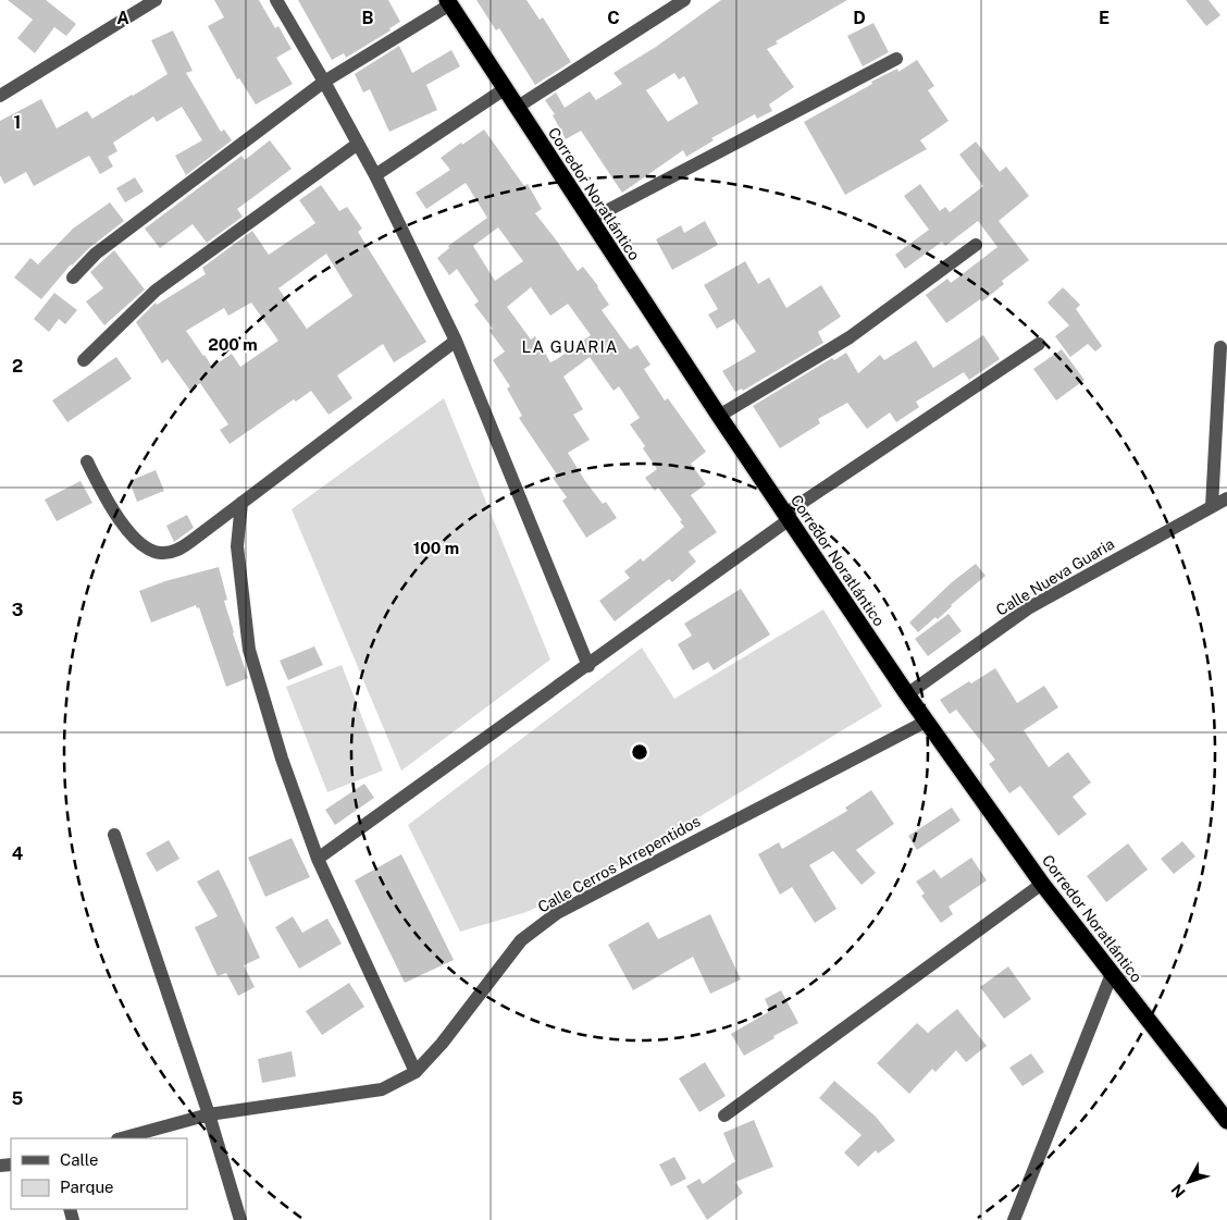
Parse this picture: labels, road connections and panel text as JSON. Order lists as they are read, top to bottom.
{
  "streets": {
    "highway": ["Corredor Noratlántico"],
    "street": ["Calle Nueva Guaria", "Calle Cerros Arrepentidos"]
  },
  "crossings": [
    ["Corredor Noratlántico", "Calle Nueva Guaria"],
    ["Corredor Noratlántico", "Calle Cerros Arrepentidos"]
  ],
  "districts": ["LA GUARIA"],
  "legend": ["Calle", "Parque"],
  "north": "bottom left",
  "grid": {
    "columns": [
      "A",
      "B",
      "C",
      "D",
      "E"
    ],
    "rows": [
      "1",
      "2",
      "3",
      "4",
      "5"
    ]
  },
  "rings": ["200 m", "100 m"]
}
